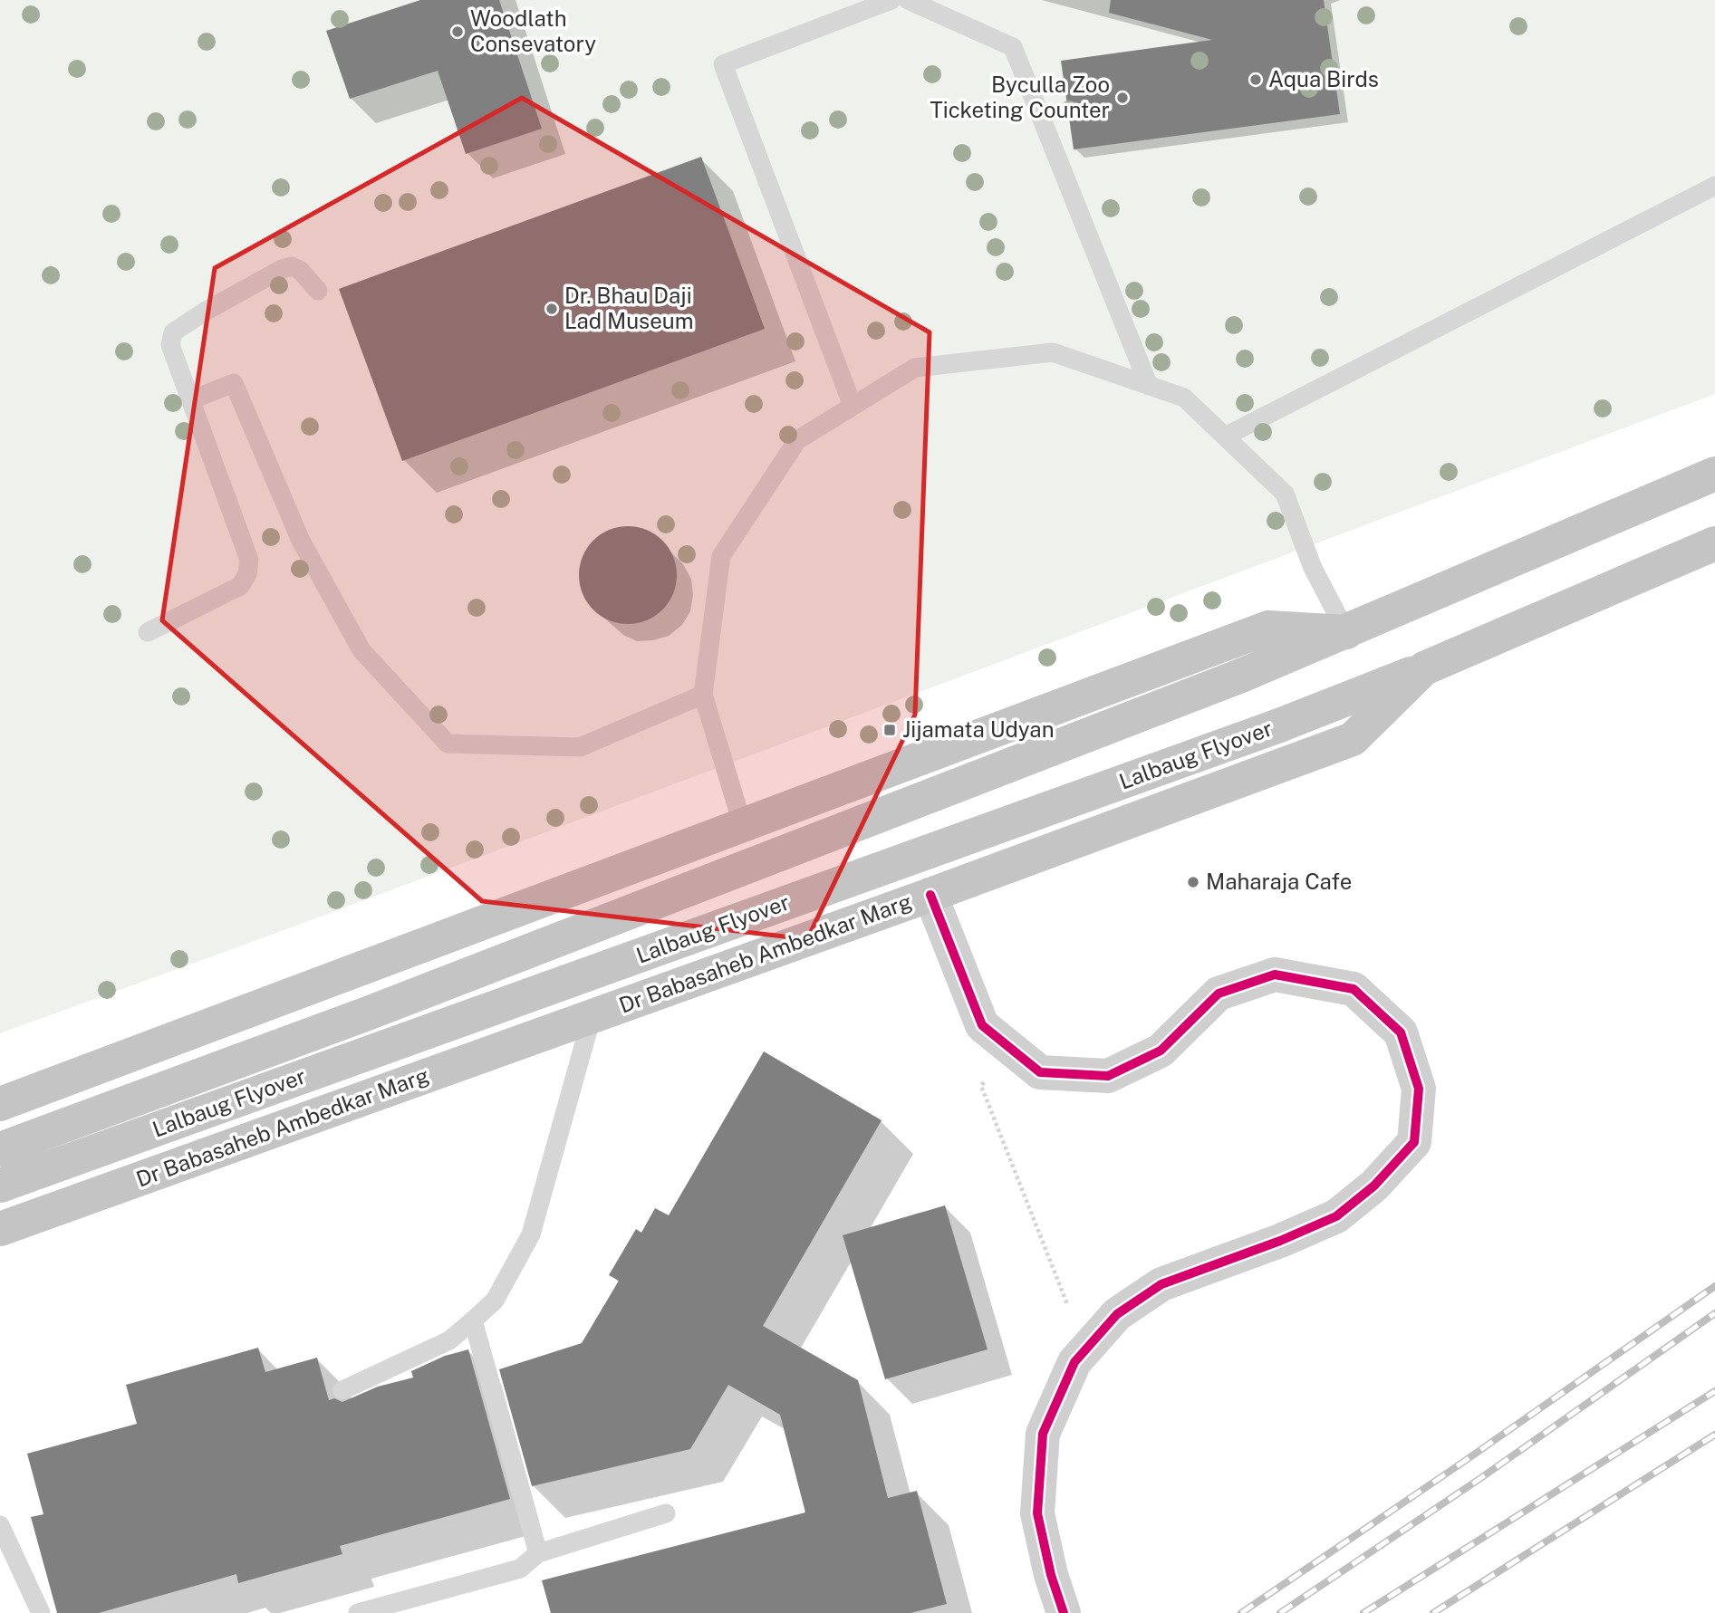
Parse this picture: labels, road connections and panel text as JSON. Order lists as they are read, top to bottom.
{
  "streets": {
    "highway": ["Lalbaug Flyover", "Dr Babasaheb Ambedkar Marg"]
  },
  "crossings": [
    ["Lalbaug Flyover", "Dr Babasaheb Ambedkar Marg"]
  ],
  "places": {
    "other": [
      "Woodlath Consevatory",
      "Aqua Birds",
      "Byculla Zoo Ticketing Counter",
      "Dr. Bhau Daji Lad Museum",
      "Maharaja Cafe"
    ],
    "transit": ["Jijamata Udyan"]
  }
}
